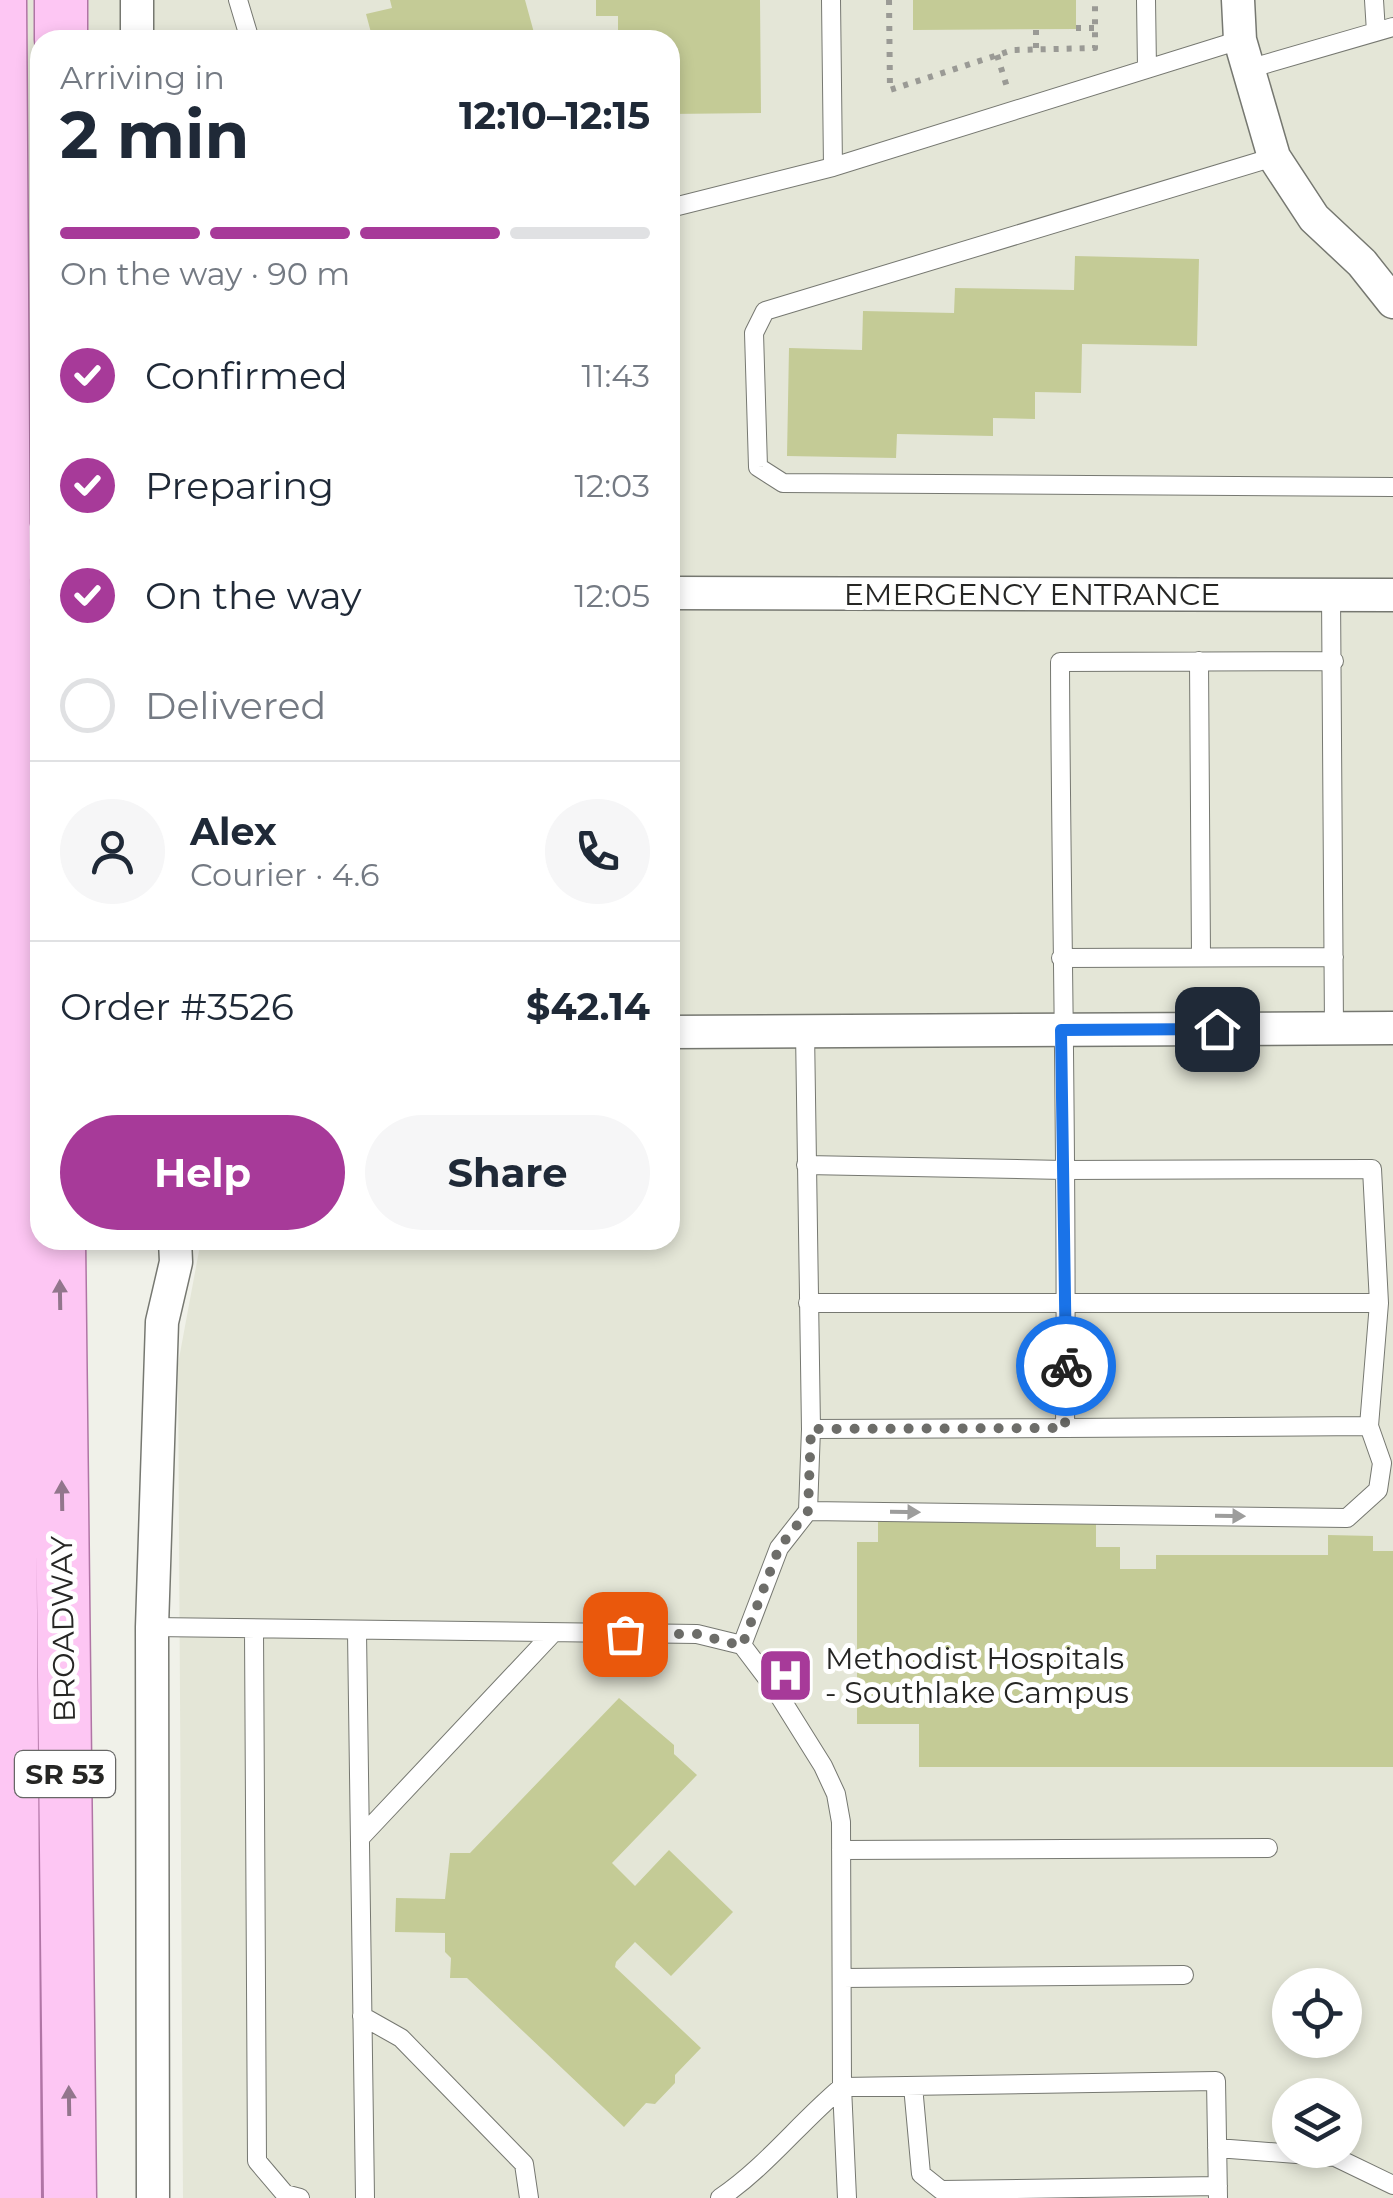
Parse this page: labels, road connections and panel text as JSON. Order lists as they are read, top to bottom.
{
  "streets": {
    "main road": ["BROADWAY", "SR 53"],
    "street": ["EMERGENCY ENTRANCE"]
  },
  "places": {
    "hospital": ["Methodist Hospitals - Southlake Campus"]
  },
  "page": {
    "heading": ["2 min", "Arriving in", "12:10–12:15"],
    "panel": [
      "Alex",
      "Courier · 4.6",
      "Order #3526",
      "$42.14"
    ],
    "bar": "On the way · 90 m",
    "list": [
      ["Confirmed", "11:43"],
      ["Preparing", "12:03"],
      ["On the way", "12:05"],
      "Delivered"
    ],
    "buttons": ["Help", "Share"]
  }
}
